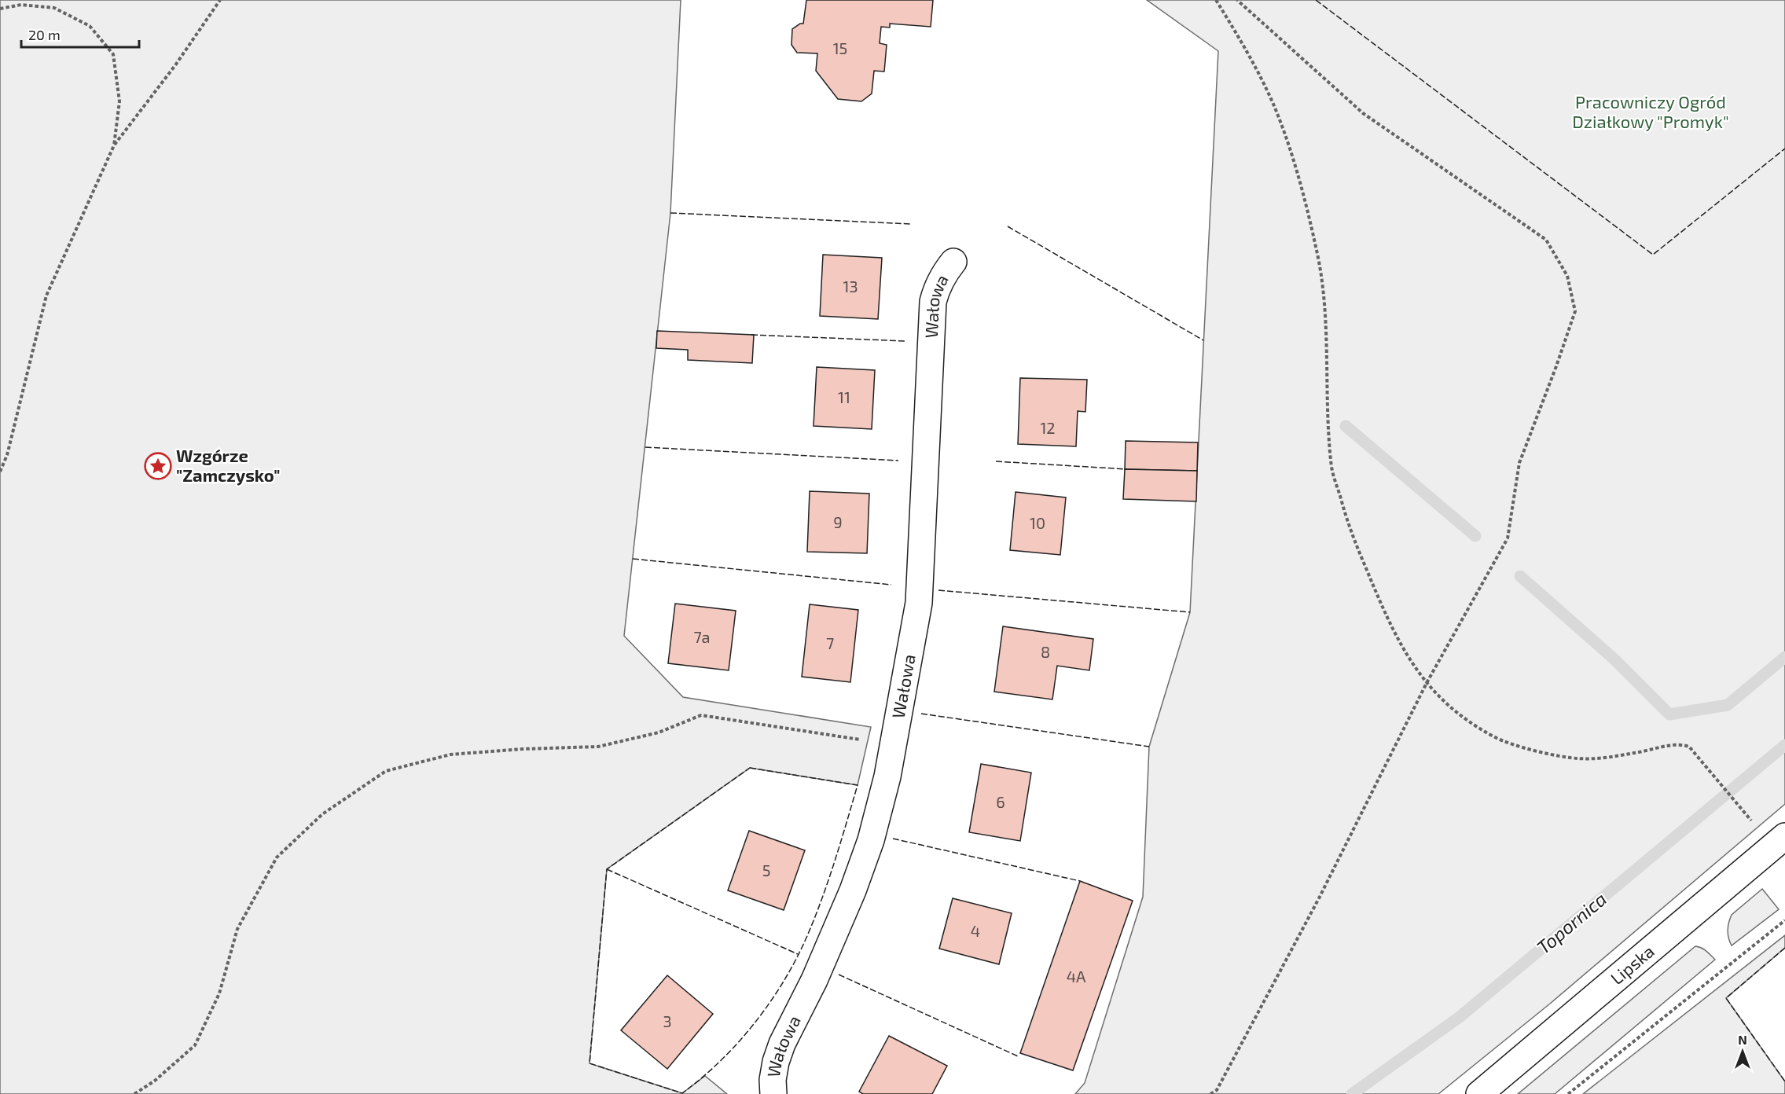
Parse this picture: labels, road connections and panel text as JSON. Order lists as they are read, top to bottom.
{
  "streets": {
    "street": ["Wałowa", "Lipska"]
  },
  "water": ["Topornica"],
  "parks": ["Pracowniczy Ogród Działkowy \"Promyk\""],
  "places": {
    "place": ["Wzgórze \"Zamczysko\""]
  },
  "house_numbers": [
    "15",
    "13",
    "11",
    "12",
    "9",
    "10",
    "7a",
    "7",
    "8",
    "6",
    "5",
    "4",
    "4A",
    "3"
  ],
  "scale_bar": "20 m",
  "north": "top"
}
